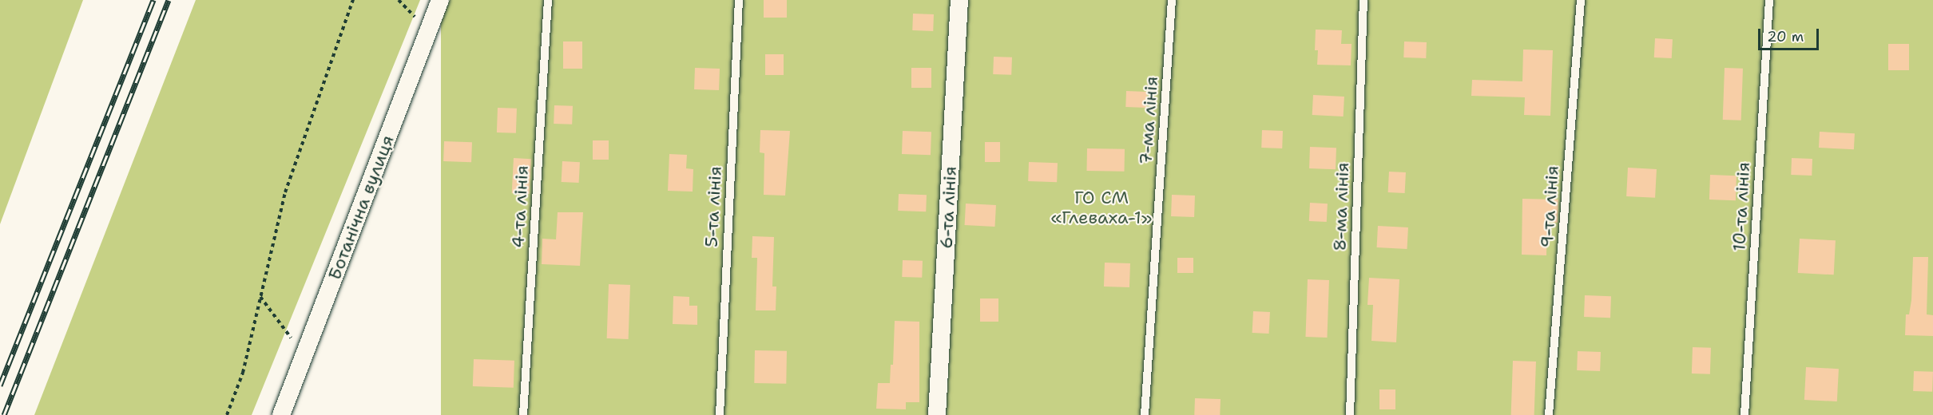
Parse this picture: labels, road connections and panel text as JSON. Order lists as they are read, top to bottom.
{
  "streets": {
    "street": ["Ботанічна вулиця", "6-та лінія"],
    "lane": [
      "7-ма лінія",
      "4-та лінія",
      "5-та лінія",
      "8-ма лінія",
      "9-та лінія",
      "10-та лінія"
    ]
  },
  "parks": ["ГО СМ «Глеваха-1»"],
  "scale_bar": "20 m"
}
